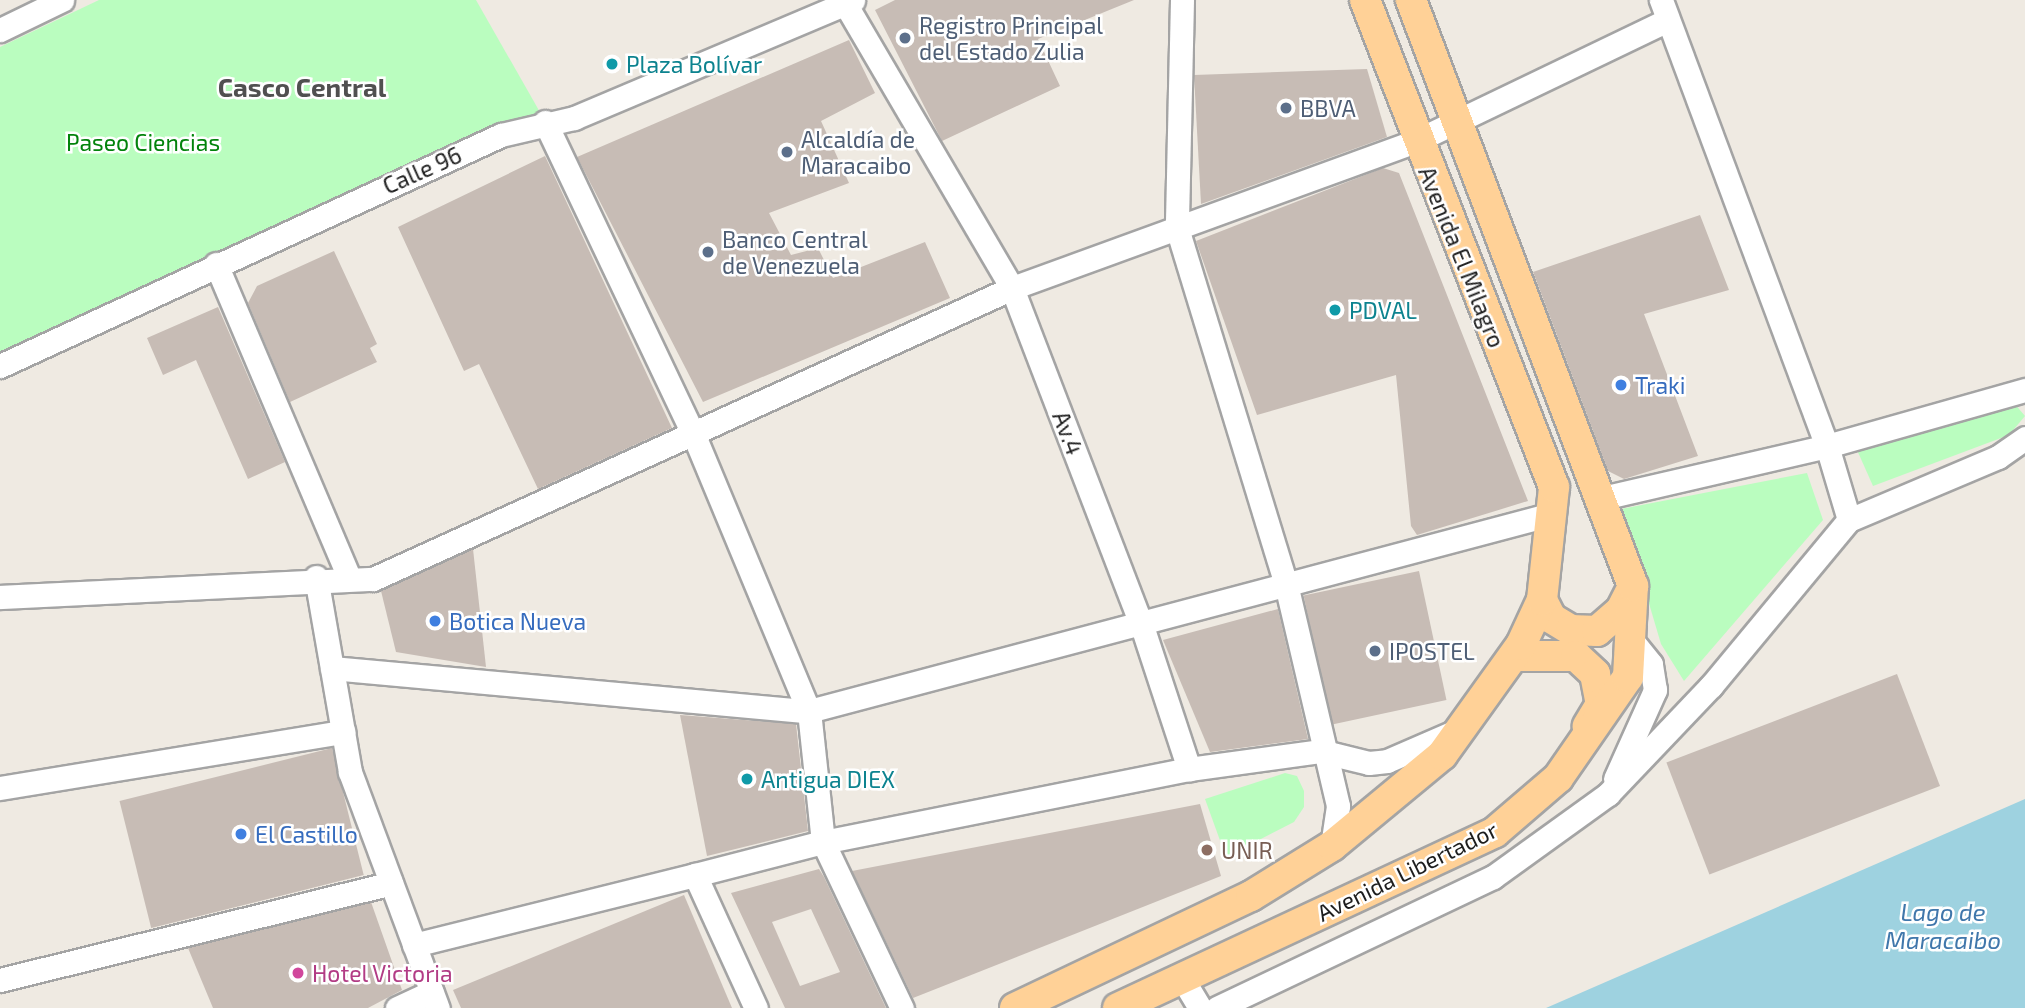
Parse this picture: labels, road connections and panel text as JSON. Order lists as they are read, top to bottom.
{
  "streets": {
    "main road": ["Avenida El Milagro", "Avenida Libertador"],
    "street": ["Calle 96", "Av.4"]
  },
  "crossings": [
    ["Calle 96", "Av.4"],
    ["Avenida El Milagro", "Avenida Libertador"]
  ],
  "districts": ["Casco Central"],
  "water": ["Lago de Maracaibo"],
  "parks": ["Paseo Ciencias"],
  "places": [
    "Registro Principal del Estado Zulia",
    "Plaza Bolívar",
    "BBVA",
    "Alcaldía de Maracaibo",
    "Banco Central de Venezuela",
    "PDVAL",
    "Traki",
    "Botica Nueva",
    "IPOSTEL",
    "Antigua DIEX",
    "El Castillo",
    "UNIR",
    "Hotel Victoria"
  ]
}
